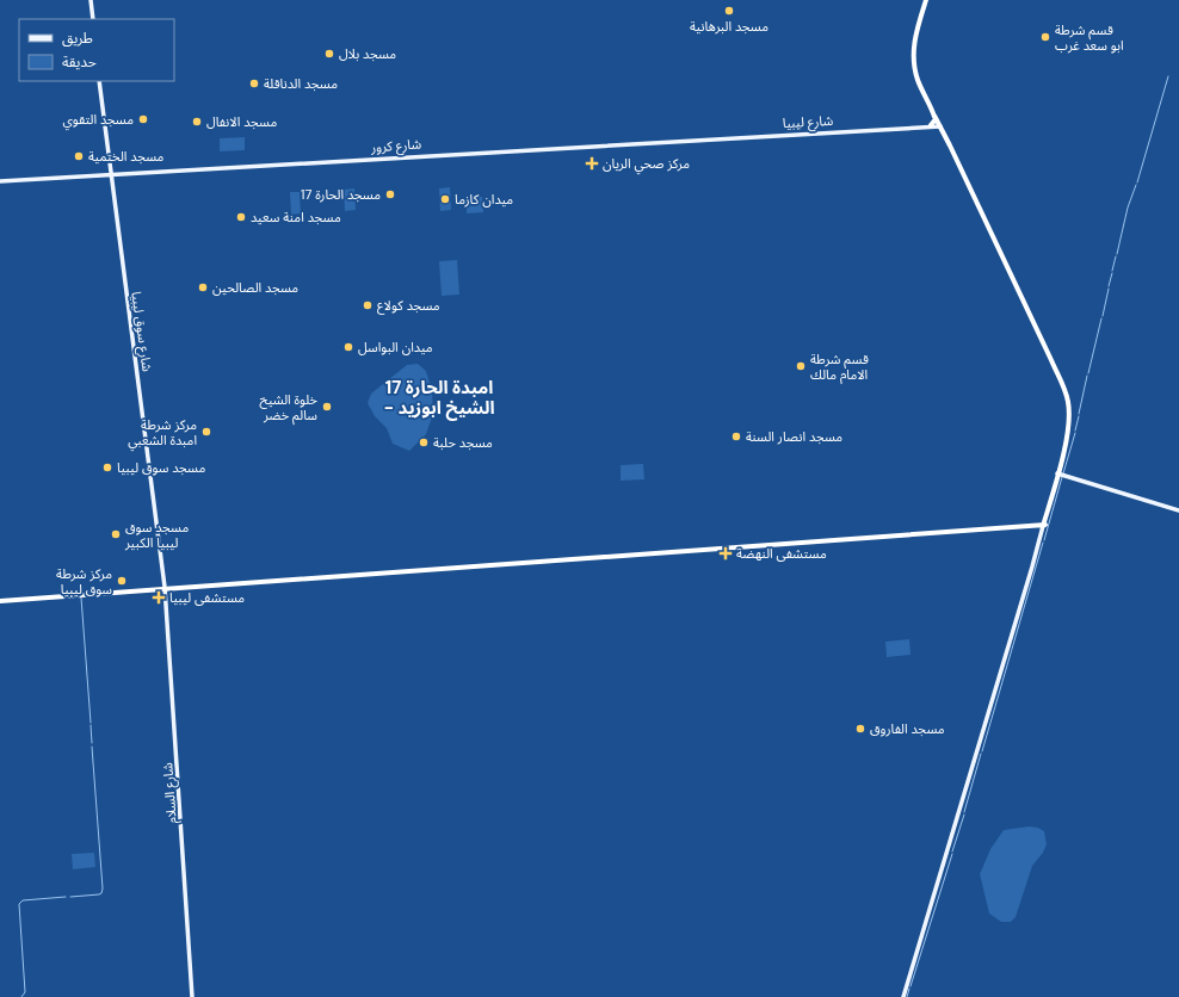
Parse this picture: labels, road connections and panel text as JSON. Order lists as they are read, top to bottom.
{
  "streets": {
    "main road": [
      "شارع ليبيا",
      "شارع كرور",
      "شارع سوق ليبيا",
      "شارع السلام"
    ]
  },
  "crossings": [
    ["شارع ليبيا", "شارع كرور"],
    ["شارع كرور", "شارع سوق ليبيا"],
    ["شارع سوق ليبيا", "شارع السلام"]
  ],
  "districts": ["امبدة الحارة 17 - الشيخ ابوزيد"],
  "places": {
    "other": [
      "مسجد البرهانية",
      "قسم شرطة ابو سعد غرب",
      "مسجد بلال",
      "مسجد الدناقلة",
      "مسجد التقوي",
      "مسجد الانفال",
      "مسجد الختمية",
      "مسجد الحارة 17",
      "ميدان كازما",
      "مسجد امنة سعيد",
      "مسجد الصالحين",
      "مسجد كولاع",
      "ميدان البواسل",
      "قسم شرطة الامام مالك",
      "خلوة الشيخ سالم خضر",
      "مركز شرطة امبدة الشعبي",
      "مسجد انصار السنة",
      "مسجد حلبة",
      "مسجد سوق ليبيا",
      "مسجد سوق ليبيا الكبير",
      "مركز شرطة سوق ليبيا",
      "مسجد الفاروق"
    ],
    "health": ["مركز صحي الريان", "مستشفى النهضة", "مستشفى ليبيا"]
  },
  "legend": ["طريق", "حديقة"]
}
